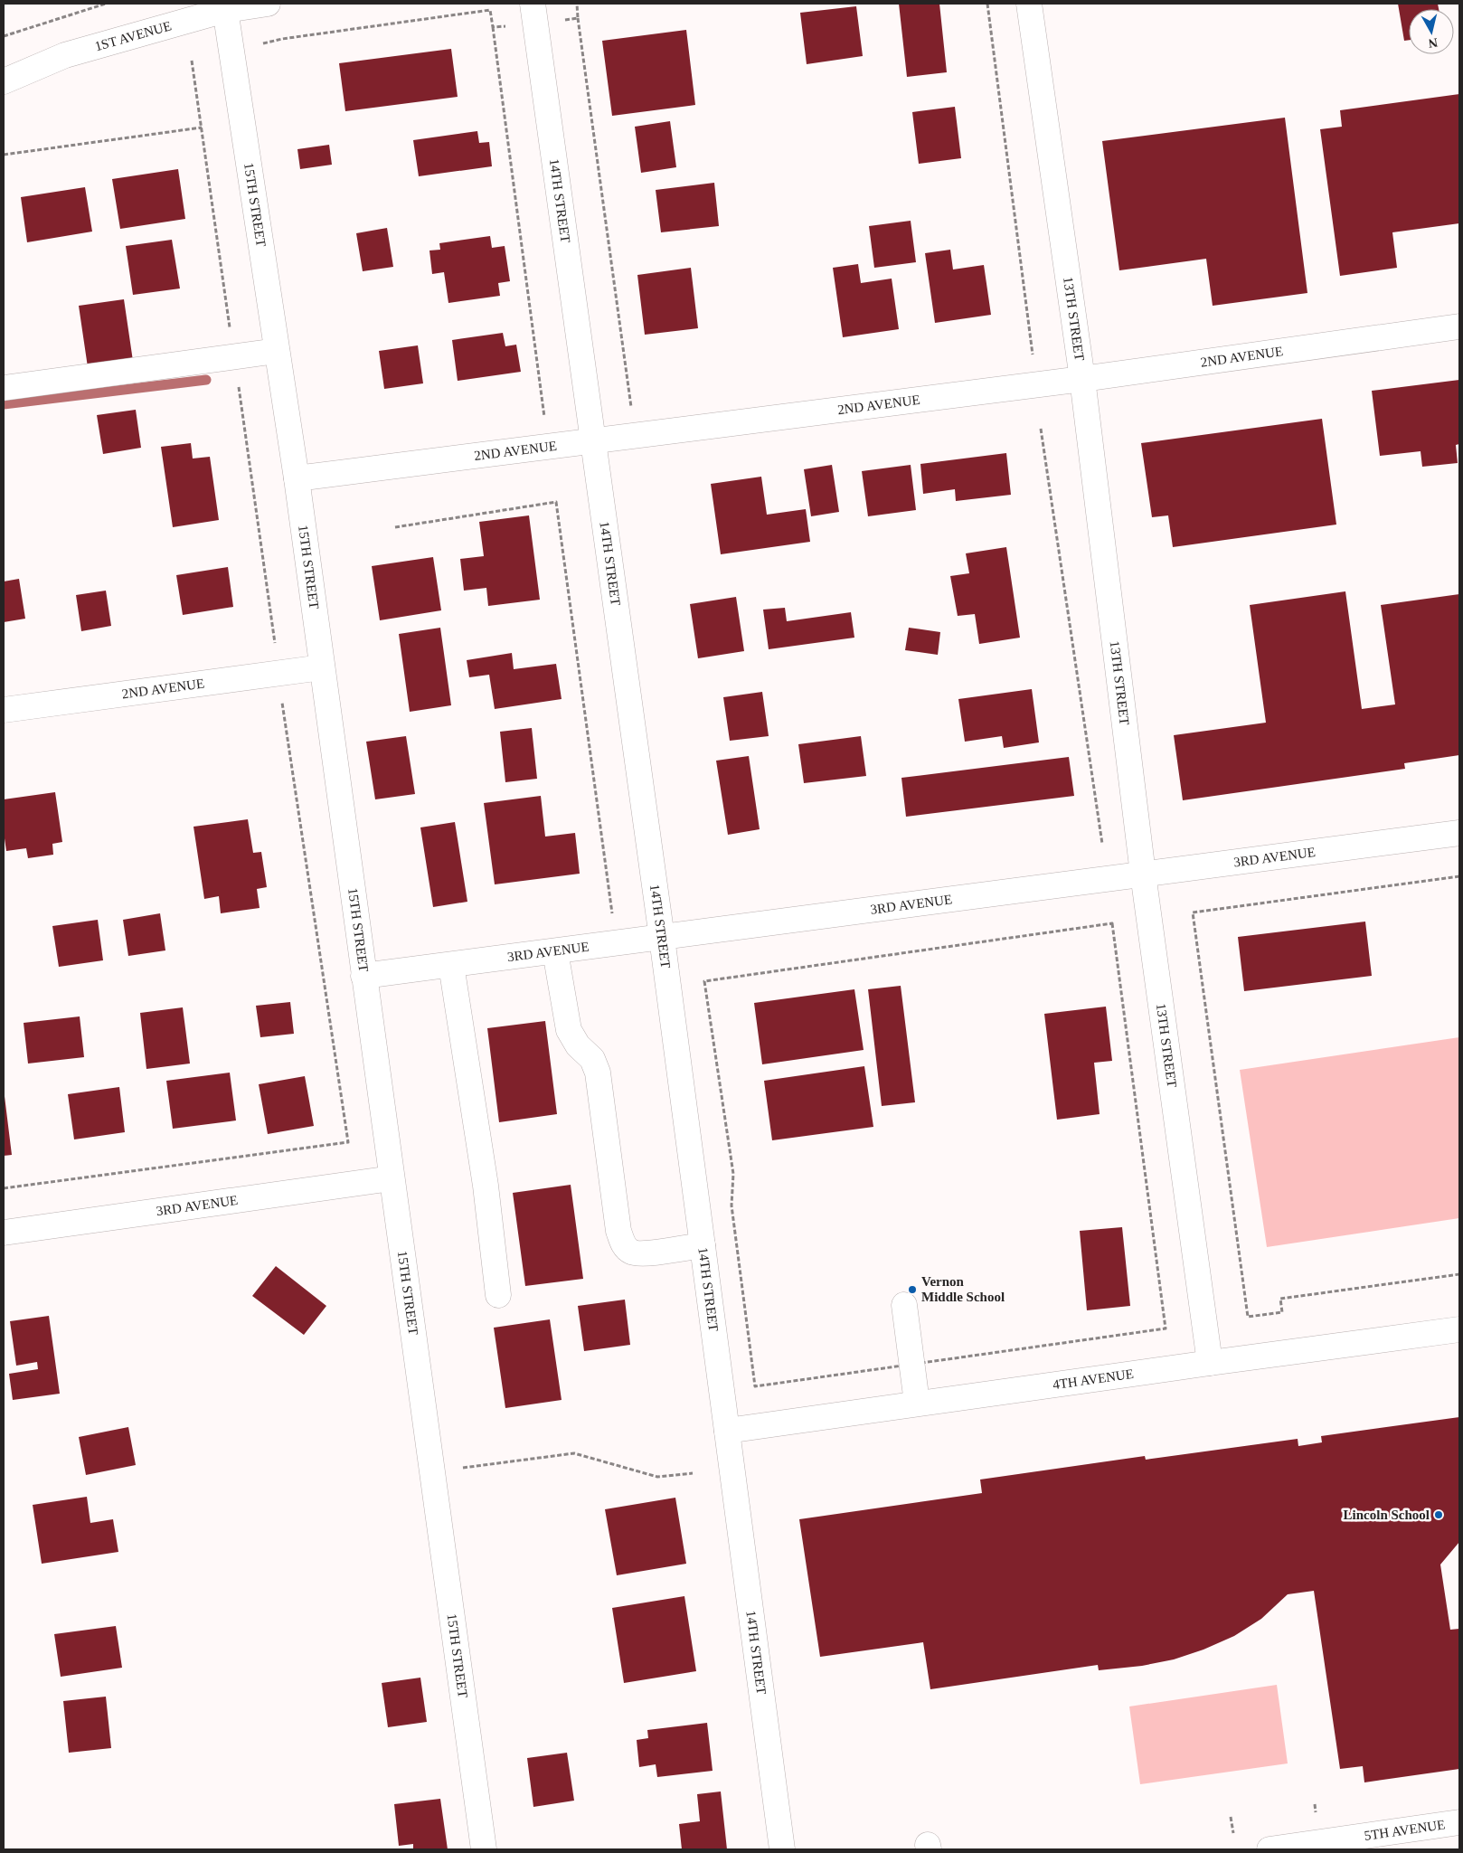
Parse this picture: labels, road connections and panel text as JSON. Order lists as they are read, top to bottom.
{
  "streets": {
    "street": [
      "1ST AVENUE",
      "14TH STREET",
      "15TH STREET",
      "13TH STREET",
      "2ND AVENUE",
      "3RD AVENUE",
      "4TH AVENUE",
      "5TH AVENUE"
    ]
  },
  "crossings": [
    ["1ST AVENUE", "15TH STREET"],
    ["14TH STREET", "2ND AVENUE"],
    ["14TH STREET", "3RD AVENUE"],
    ["14TH STREET", "4TH AVENUE"],
    ["15TH STREET", "2ND AVENUE"],
    ["15TH STREET", "3RD AVENUE"],
    ["13TH STREET", "2ND AVENUE"],
    ["13TH STREET", "3RD AVENUE"],
    ["13TH STREET", "4TH AVENUE"]
  ],
  "places": ["Vernon Middle School", "Lincoln School"],
  "north": "bottom"
}
